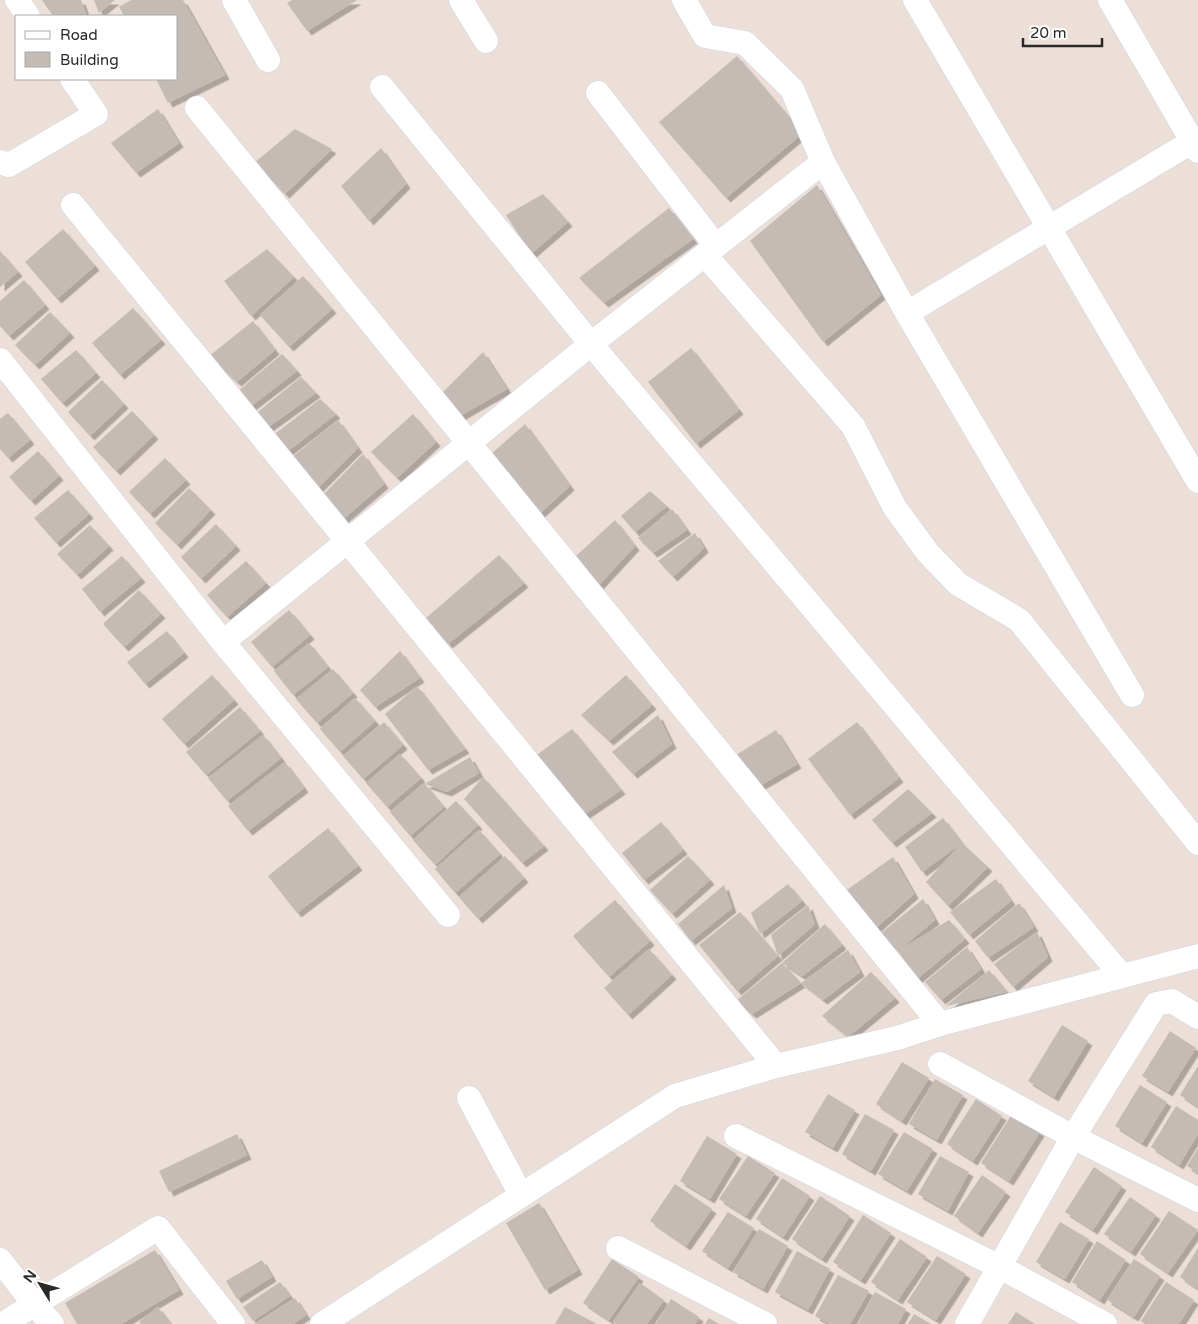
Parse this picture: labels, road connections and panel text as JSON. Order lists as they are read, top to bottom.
{
  "legend": ["Road", "Building"],
  "scale_bar": "20 m",
  "north": "top left"
}
